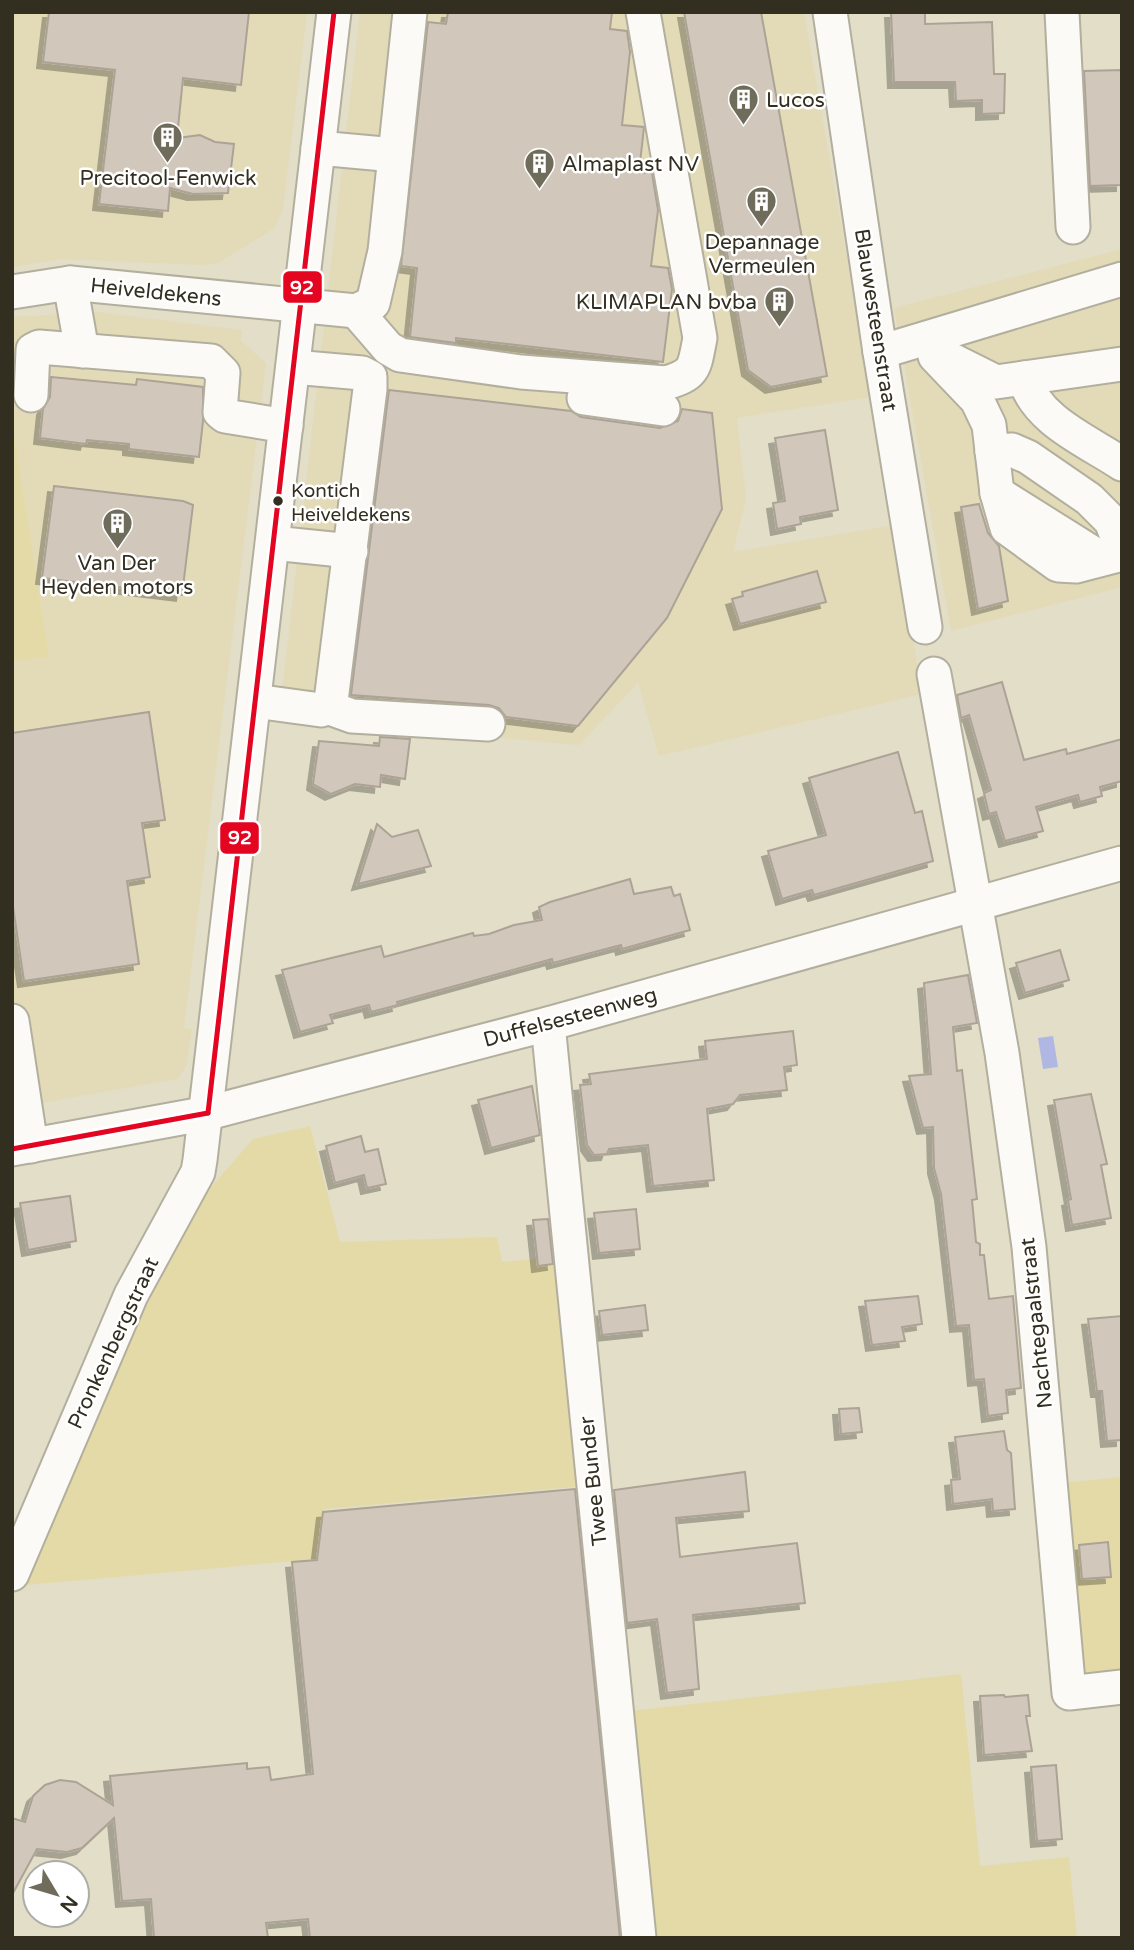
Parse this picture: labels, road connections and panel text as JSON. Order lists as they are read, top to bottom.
{
  "streets": {
    "street": [
      "Heiveldekens",
      "Blauwesteenstraat",
      "Duffelsesteenweg",
      "Nachtegaalstraat",
      "Pronkenbergstraat",
      "Twee Bunder"
    ]
  },
  "crossings": [
    ["Heiveldekens", "Pronkenbergstraat"],
    ["Duffelsesteenweg", "Nachtegaalstraat"],
    ["Duffelsesteenweg", "Pronkenbergstraat"],
    ["Duffelsesteenweg", "Twee Bunder"]
  ],
  "places": {
    "building": [
      "Lucos",
      "Precitool-Fenwick",
      "Almaplast NV",
      "Depannage Vermeulen",
      "KLIMAPLAN bvba",
      "Van Der Heyden motors"
    ],
    "other": ["Kontich Heiveldekens"]
  },
  "lines": ["transit line 92"],
  "north": "bottom right"
}
